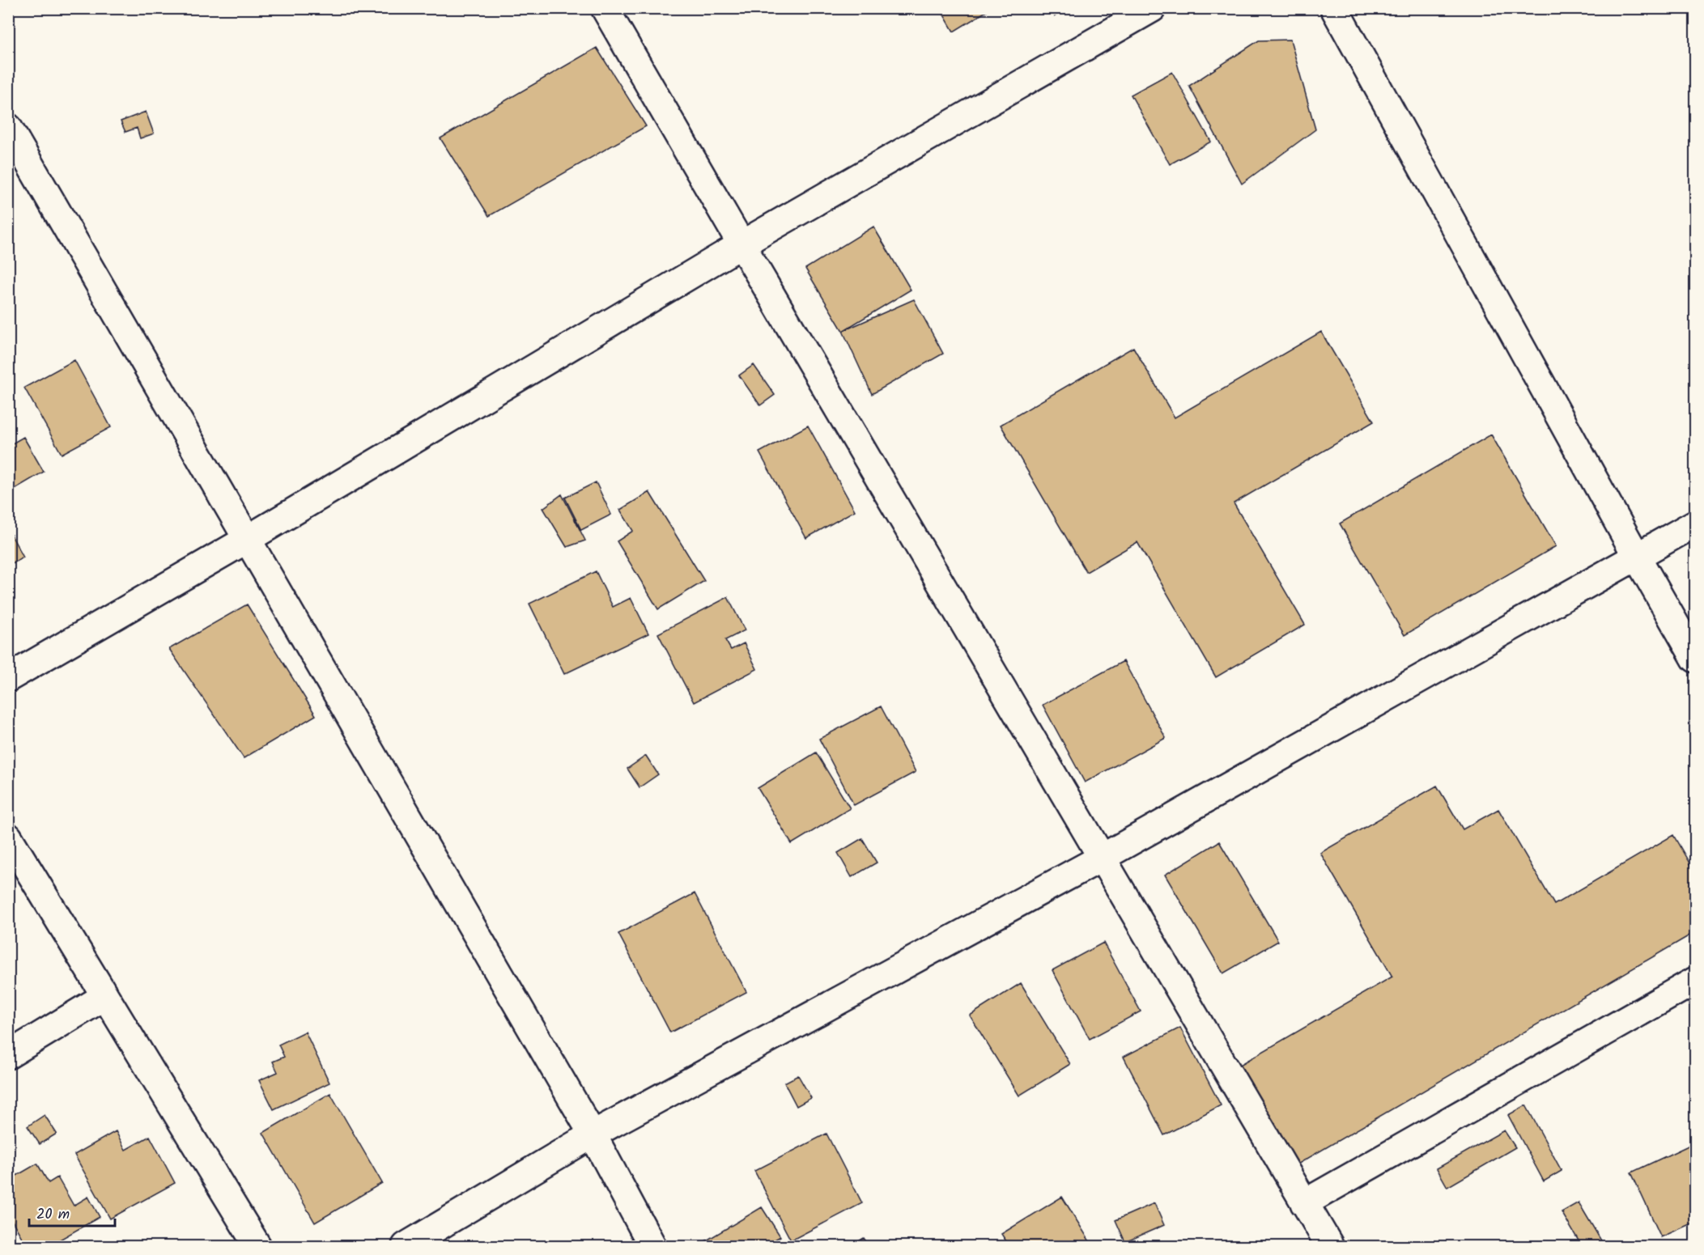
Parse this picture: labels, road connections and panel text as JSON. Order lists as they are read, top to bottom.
{
  "scale_bar": "20 m"
}
